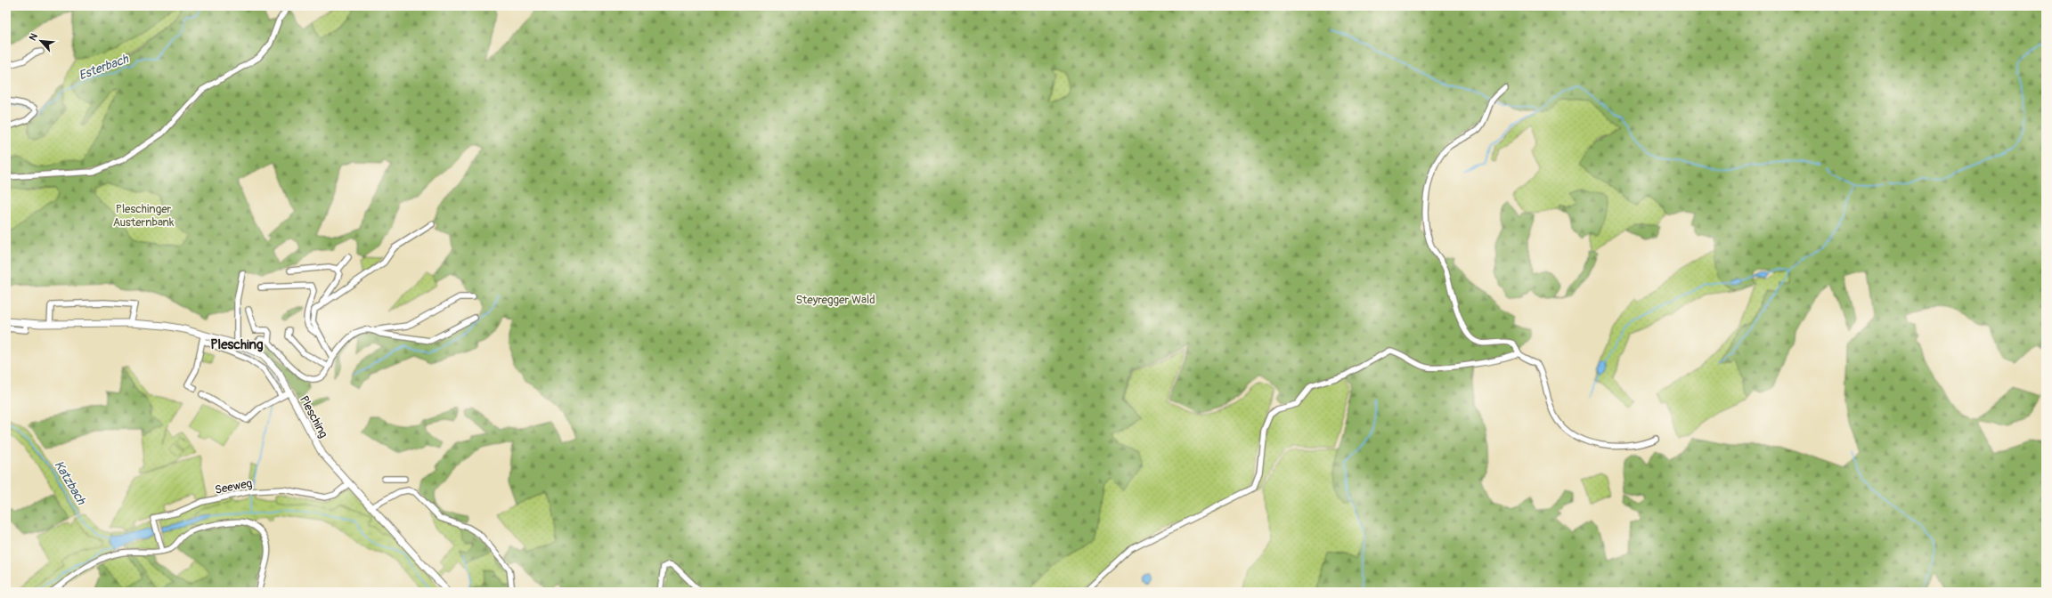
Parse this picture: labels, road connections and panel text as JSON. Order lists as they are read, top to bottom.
{
  "streets": {
    "main road": ["Plesching"],
    "street": ["Seeweg"]
  },
  "crossings": [
    ["Plesching", "Seeweg"]
  ],
  "districts": ["Plesching"],
  "water": ["Esterbach", "Katzbach"],
  "parks": ["Pleschinger Austernbank", "Steyregger Wald"],
  "north": "top left"
}
